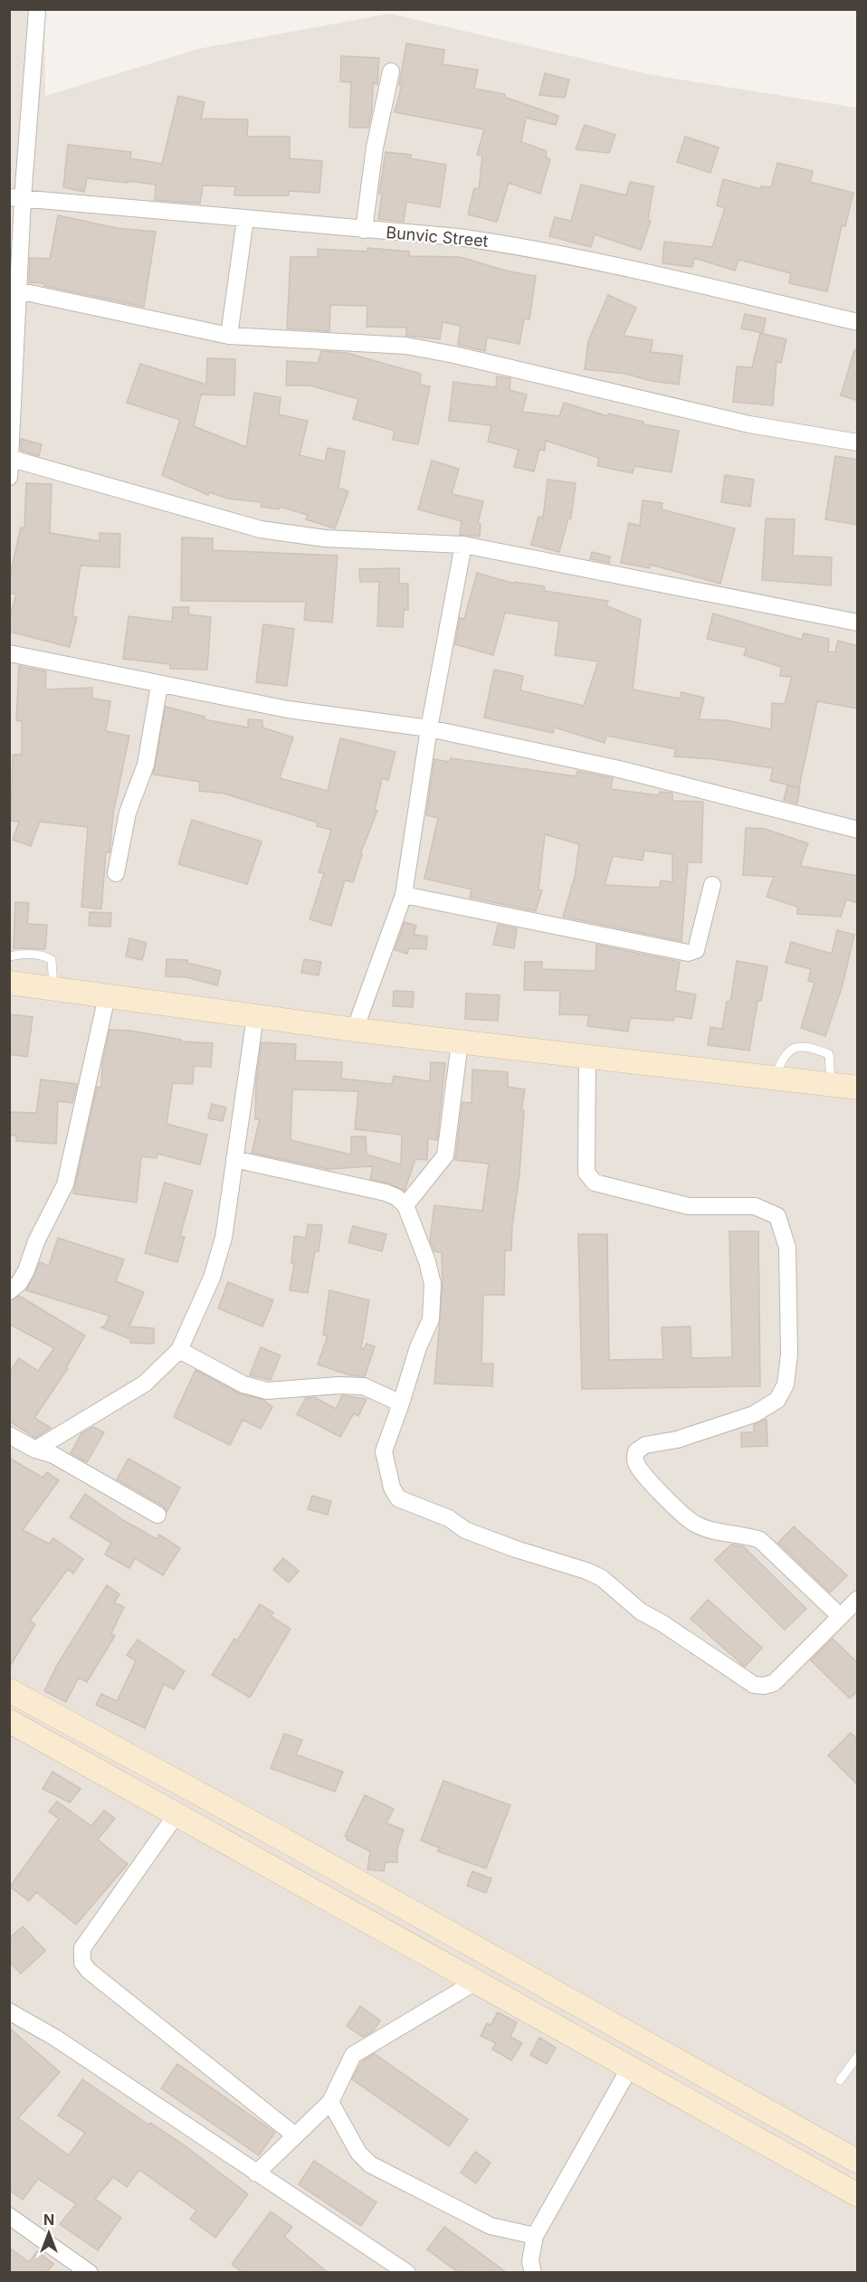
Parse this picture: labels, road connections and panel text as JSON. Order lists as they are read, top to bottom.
{
  "streets": {
    "street": ["Bunvic Street"]
  },
  "north": "top"
}
